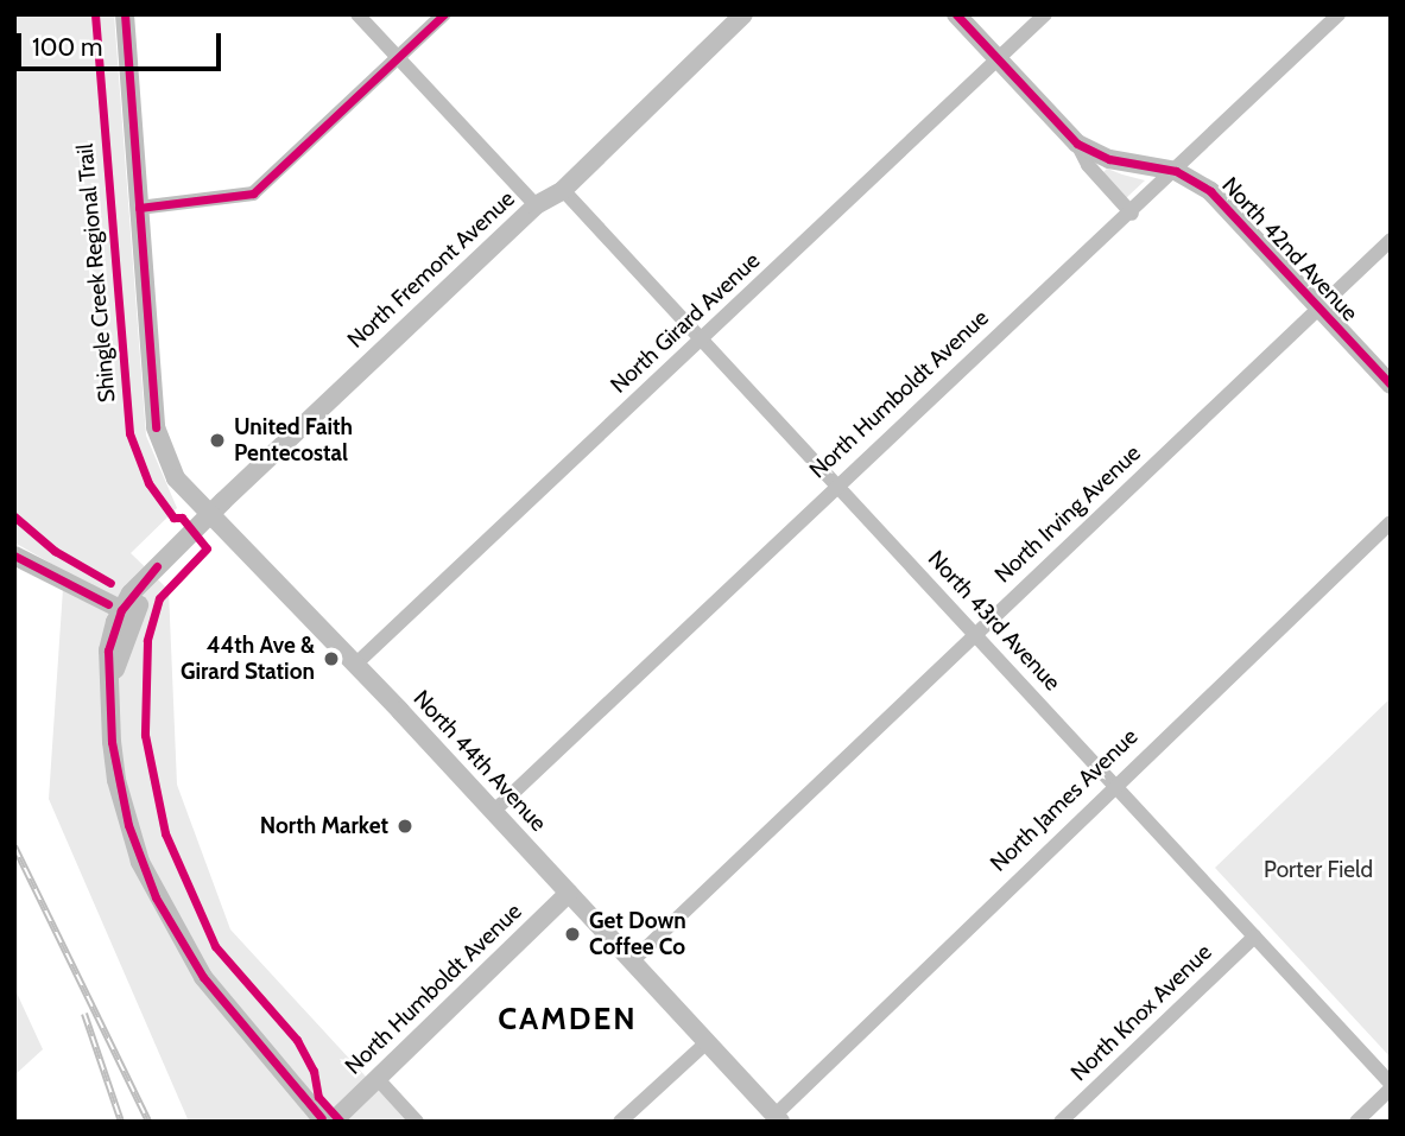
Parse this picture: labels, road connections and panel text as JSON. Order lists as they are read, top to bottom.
{
  "streets": {
    "street": [
      "North 42nd Avenue",
      "North Fremont Avenue",
      "North Girard Avenue",
      "North Humboldt Avenue",
      "North Irving Avenue",
      "North 43rd Avenue",
      "North 44th Avenue",
      "North James Avenue",
      "North Knox Avenue"
    ],
    "cycle path": ["Shingle Creek Regional Trail"]
  },
  "crossings": [
    ["North 42nd Avenue", "North Girard Avenue"],
    ["North 42nd Avenue", "North Humboldt Avenue"],
    ["North 42nd Avenue", "North Irving Avenue"],
    ["North Fremont Avenue", "North 43rd Avenue"],
    ["North Fremont Avenue", "North 44th Avenue"],
    ["North Girard Avenue", "North 43rd Avenue"],
    ["North Girard Avenue", "North 44th Avenue"],
    ["North Humboldt Avenue", "North 43rd Avenue"],
    ["North Humboldt Avenue", "North 44th Avenue"],
    ["North Irving Avenue", "North 43rd Avenue"],
    ["North Irving Avenue", "North 44th Avenue"],
    ["North 43rd Avenue", "North James Avenue"],
    ["North 43rd Avenue", "North Knox Avenue"],
    ["North 44th Avenue", "North James Avenue"]
  ],
  "districts": ["CAMDEN"],
  "parks": ["Porter Field"],
  "places": [
    "United Faith Pentecostal",
    "44th Ave & Girard Station",
    "North Market",
    "Get Down Coffee Co"
  ],
  "scale_bar": "100 m"
}
